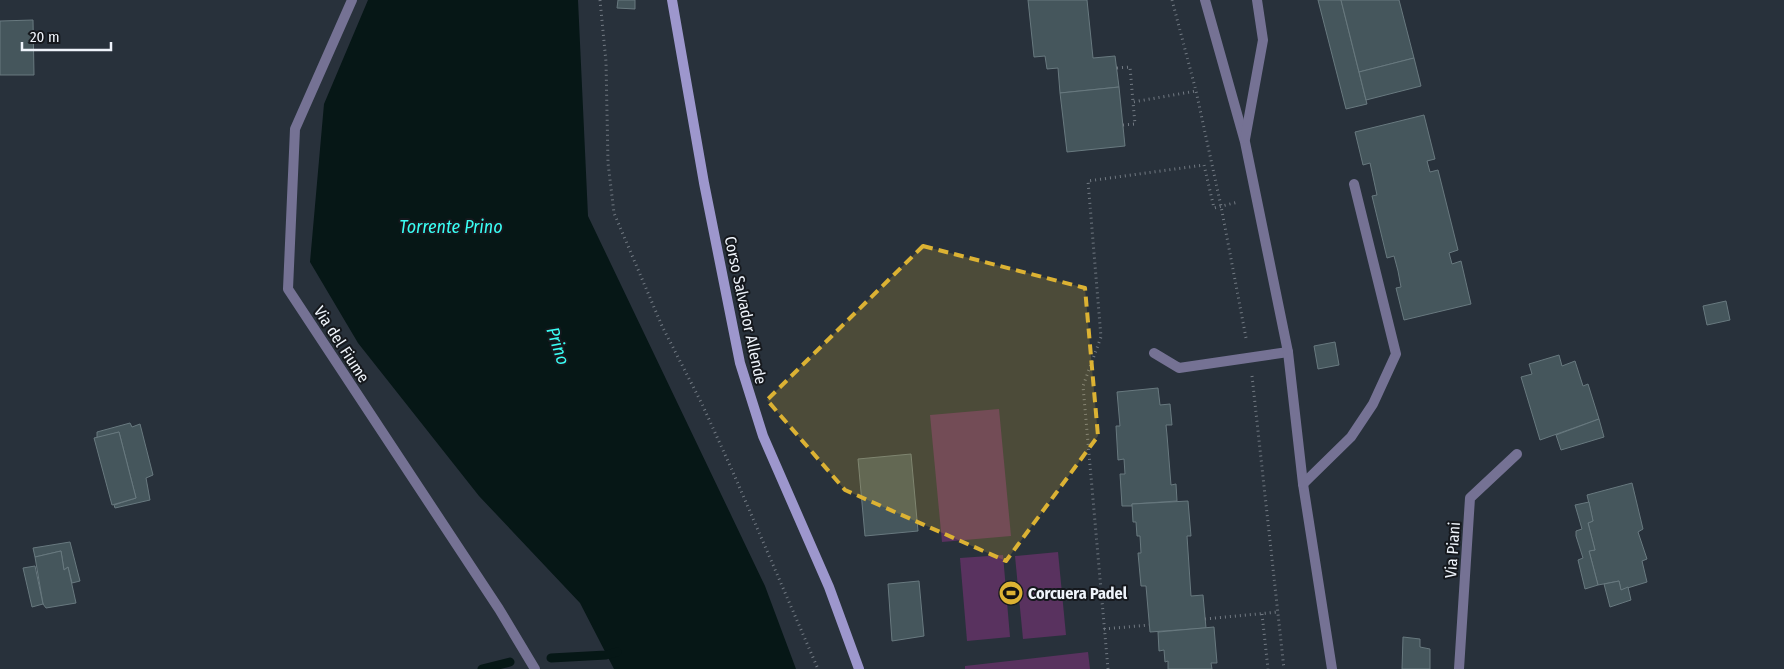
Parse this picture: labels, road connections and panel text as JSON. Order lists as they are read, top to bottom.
{
  "streets": {
    "street": ["Corso Salvador Allende", "Via del Fiume", "Via Piani"]
  },
  "water": ["Torrente Prino", "Prino"],
  "places": {
    "sports": ["Corcuera Padel"]
  },
  "scale_bar": "20 m"
}
